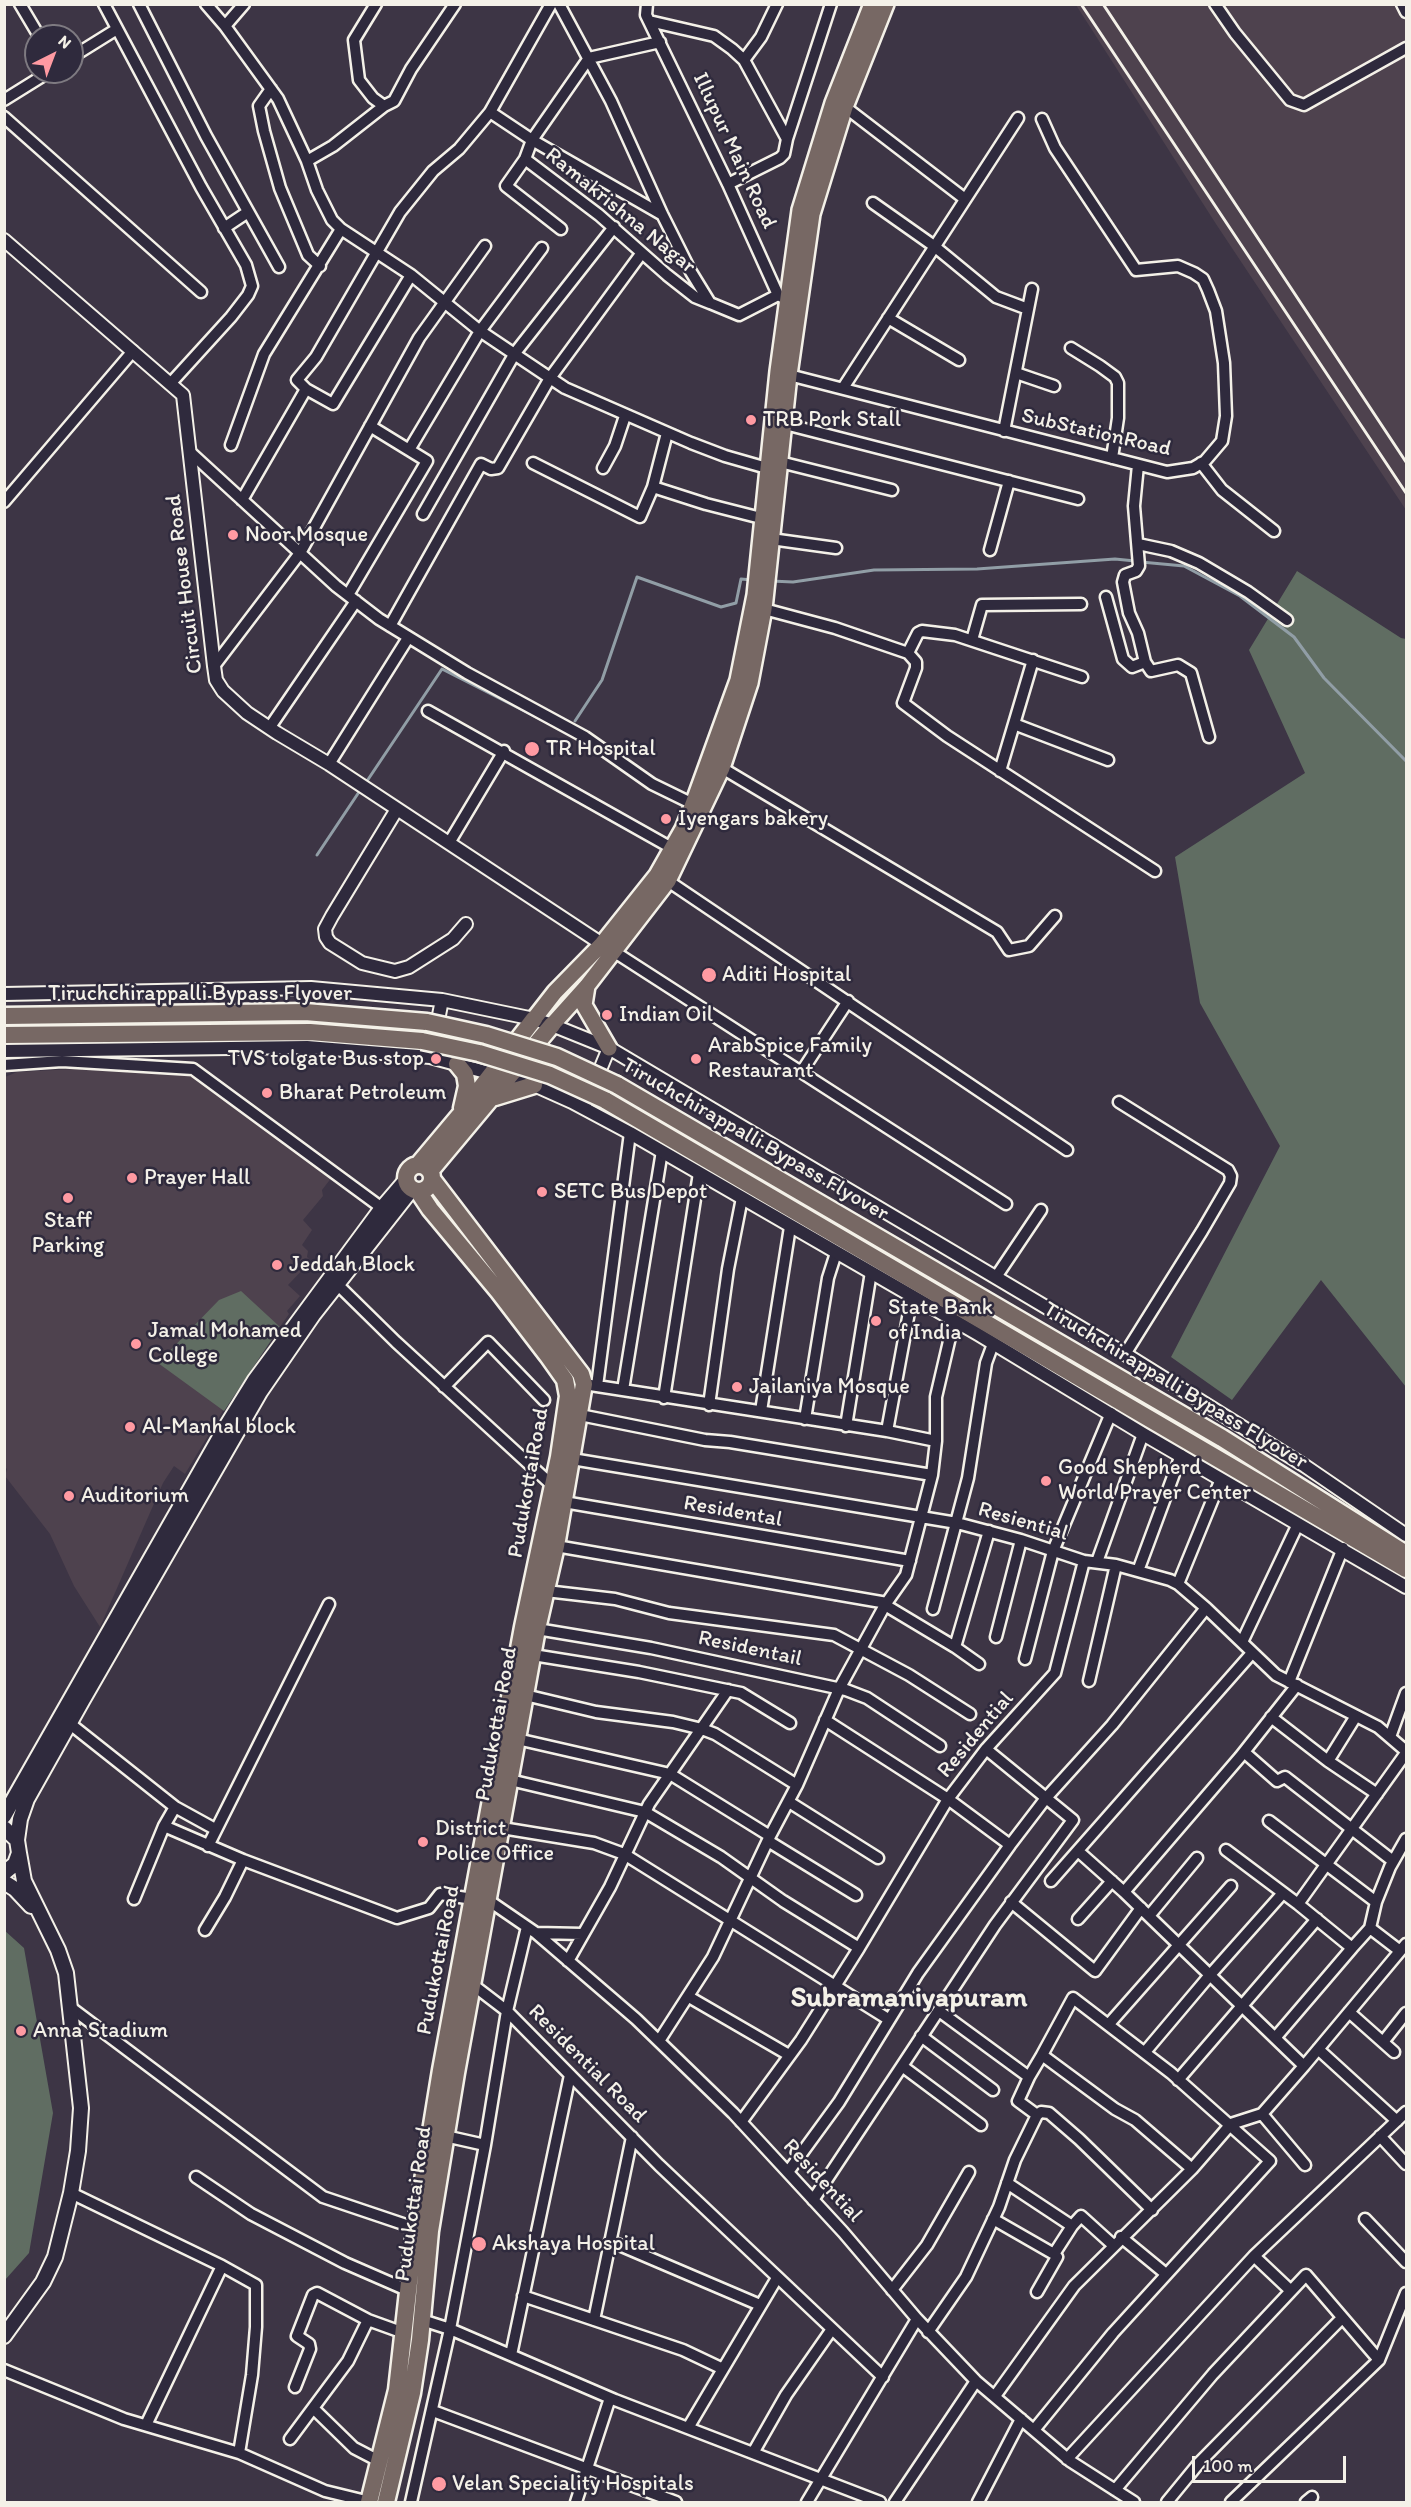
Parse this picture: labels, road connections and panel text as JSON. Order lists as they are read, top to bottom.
{
  "streets": {
    "highway": ["Tiruchchirappalli Bypass Flyover", "PudukottaiRoad", "Pudukottai Road"],
    "street": [
      "Illupur Main Road",
      "Ramakrishna Nagar",
      "SubStationRoad",
      "Circuit House Road",
      "Residental",
      "Resiential",
      "Residentail",
      "Residential",
      "Residential Road"
    ]
  },
  "crossings": [
    ["Illupur Main Road", "Ramakrishna Nagar"],
    ["PudukottaiRoad", "Residental"],
    ["PudukottaiRoad", "Pudukottai Road"],
    ["PudukottaiRoad", "Residential"],
    ["Residental", "Pudukottai Road"],
    ["Resiential", "Pudukottai Road"],
    ["Resiential", "Residential"],
    ["Residentail", "Pudukottai Road"],
    ["Pudukottai Road", "Residential"]
  ],
  "districts": ["Subramaniyapuram"],
  "places": [
    "TRB Pork Stall",
    "Noor Mosque",
    "TR Hospital",
    "Iyengars bakery",
    "Aditi Hospital",
    "Indian Oil",
    "TVS tolgate Bus stop",
    "ArabSpice Family Restaurant",
    "Bharat Petroleum",
    "Prayer Hall",
    "SETC Bus Depot",
    "Staff Parking",
    "Jeddah Block",
    "State Bank of India",
    "Jamal Mohamed College",
    "Jailaniya Mosque",
    "Al-Manhal block",
    "Good Shepherd World Prayer Center",
    "Auditorium",
    "District Police Office",
    "Anna Stadium",
    "Akshaya Hospital",
    "Velan Speciality Hospitals"
  ],
  "scale_bar": "100 m",
  "north": "top right"
}
